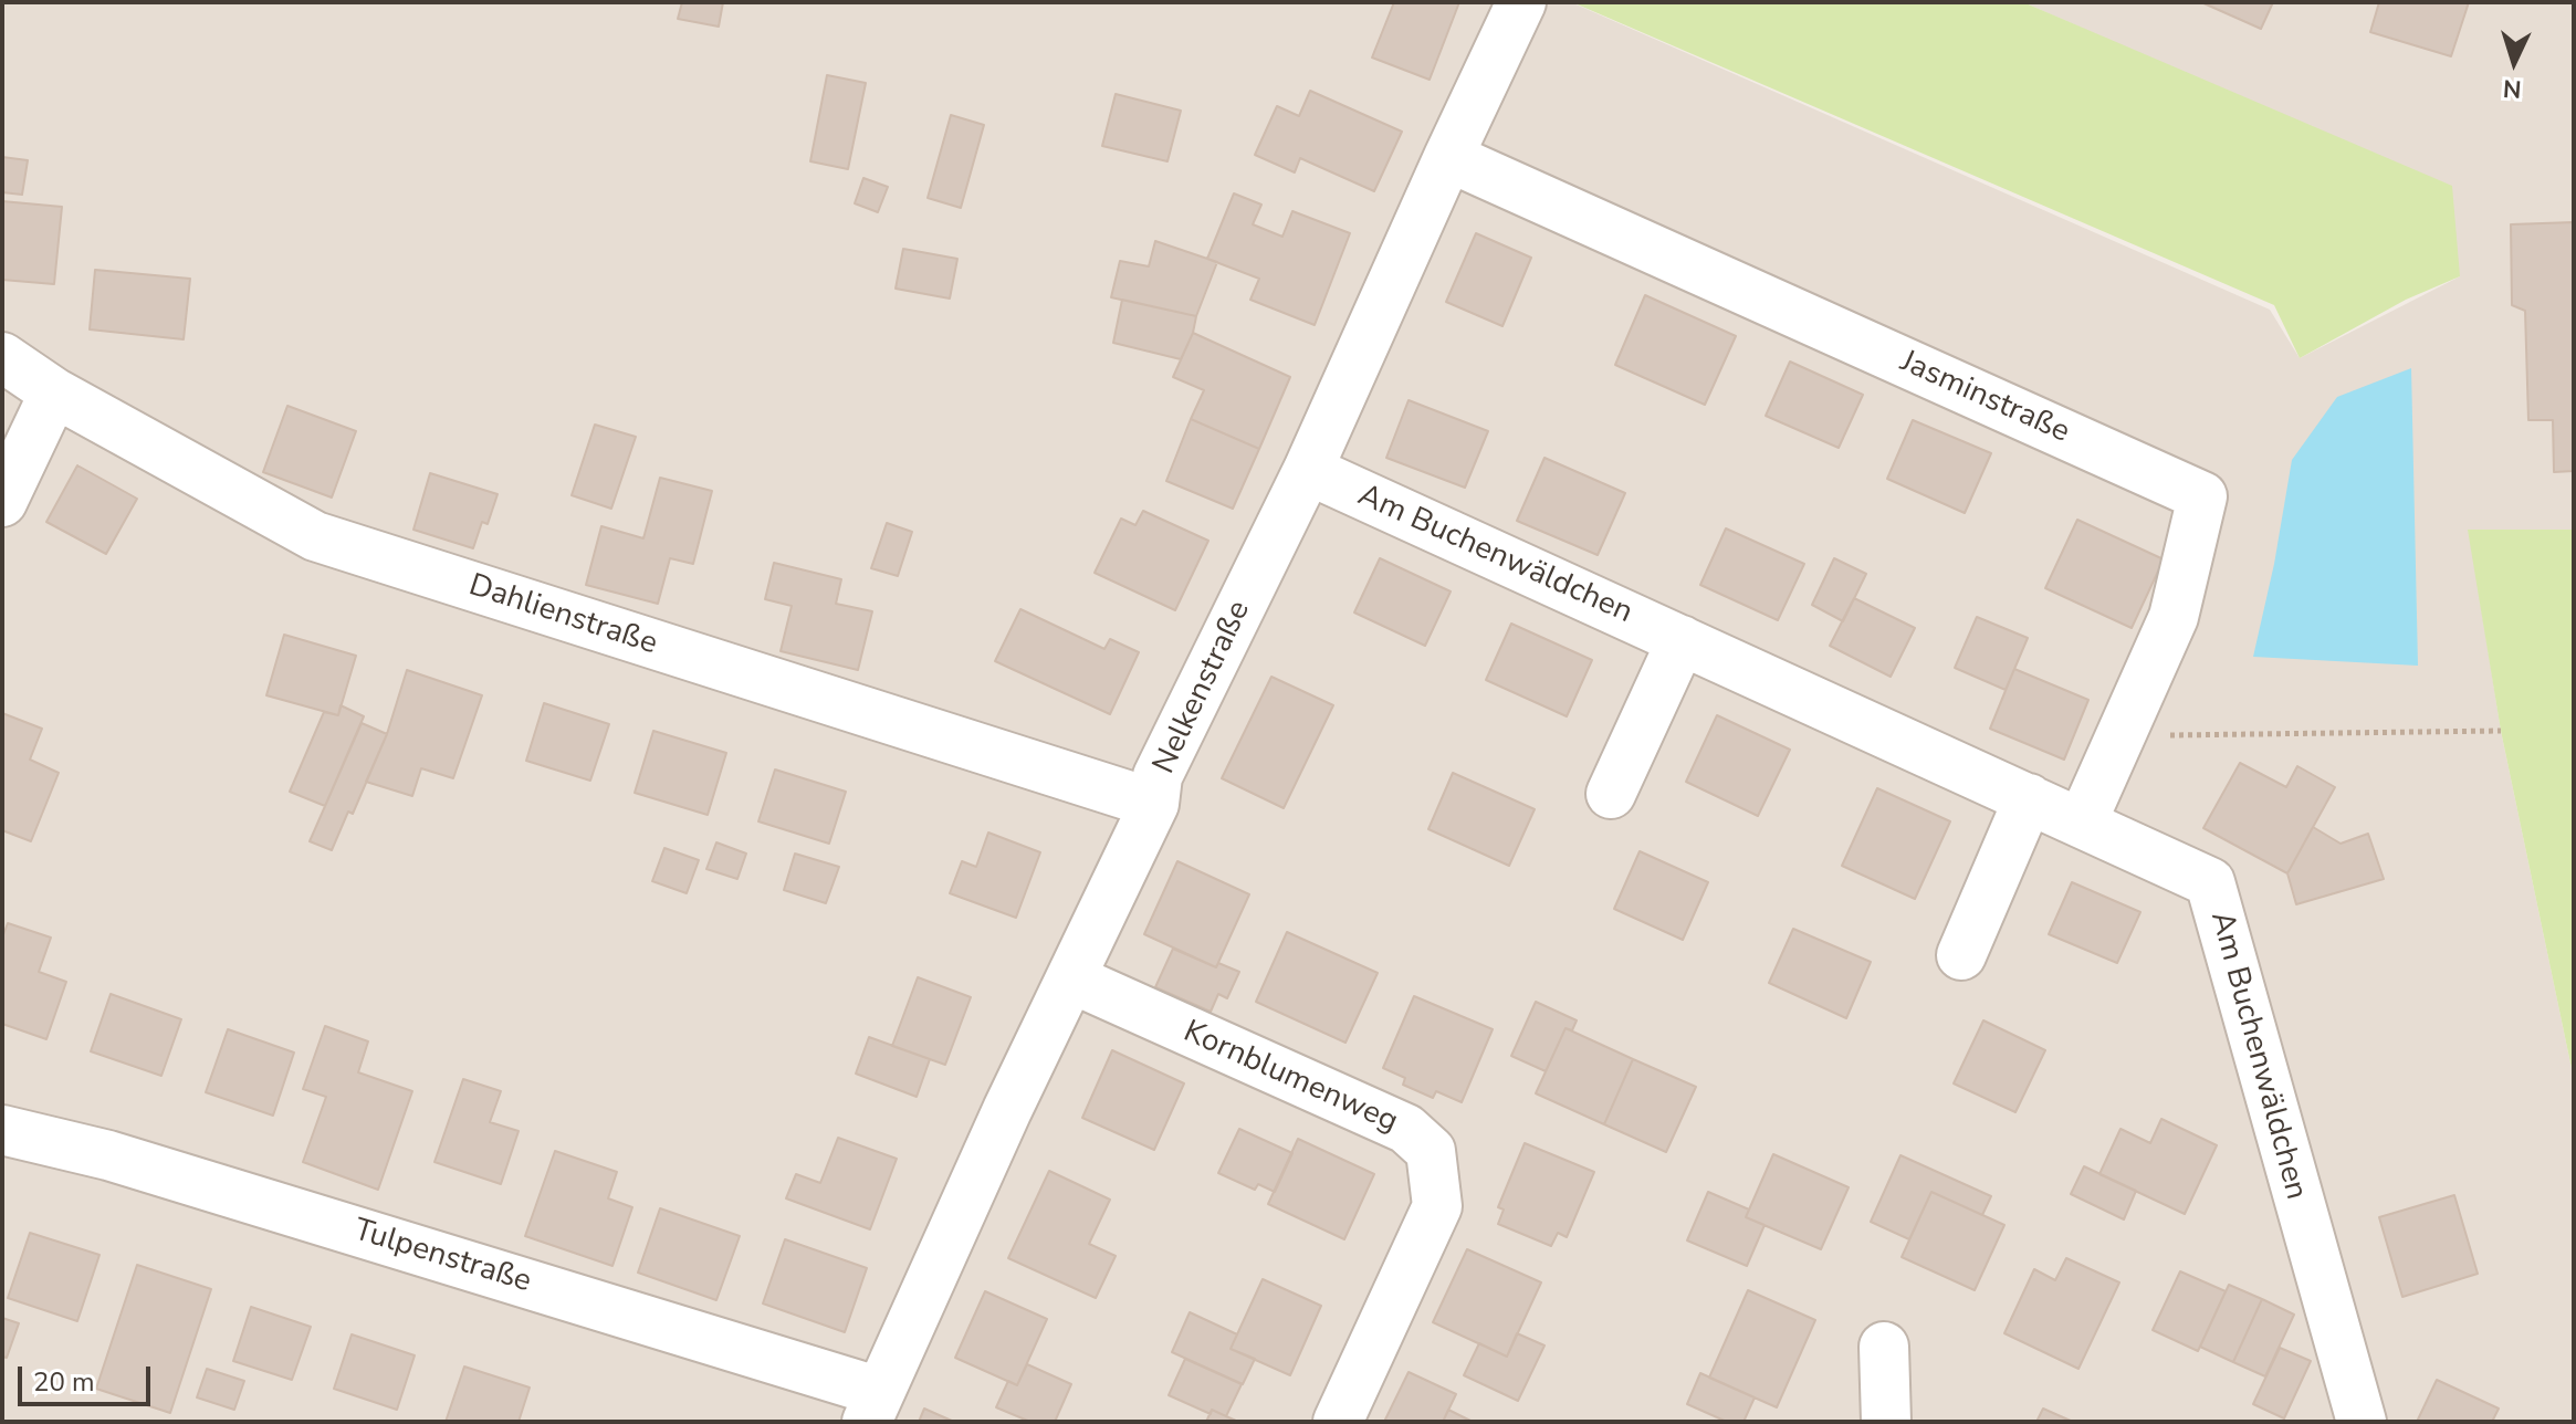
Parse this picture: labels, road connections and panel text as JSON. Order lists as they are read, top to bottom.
{
  "streets": {
    "street": [
      "Jasminstraße",
      "Am Buchenwäldchen",
      "Dahlienstraße",
      "Nelkenstraße",
      "Kornblumenweg",
      "Tulpenstraße"
    ]
  },
  "crossings": [
    ["Jasminstraße", "Am Buchenwäldchen"],
    ["Jasminstraße", "Nelkenstraße"],
    ["Am Buchenwäldchen", "Nelkenstraße"],
    ["Dahlienstraße", "Nelkenstraße"],
    ["Nelkenstraße", "Kornblumenweg"],
    ["Nelkenstraße", "Tulpenstraße"]
  ],
  "scale_bar": "20 m",
  "north": "bottom"
}
